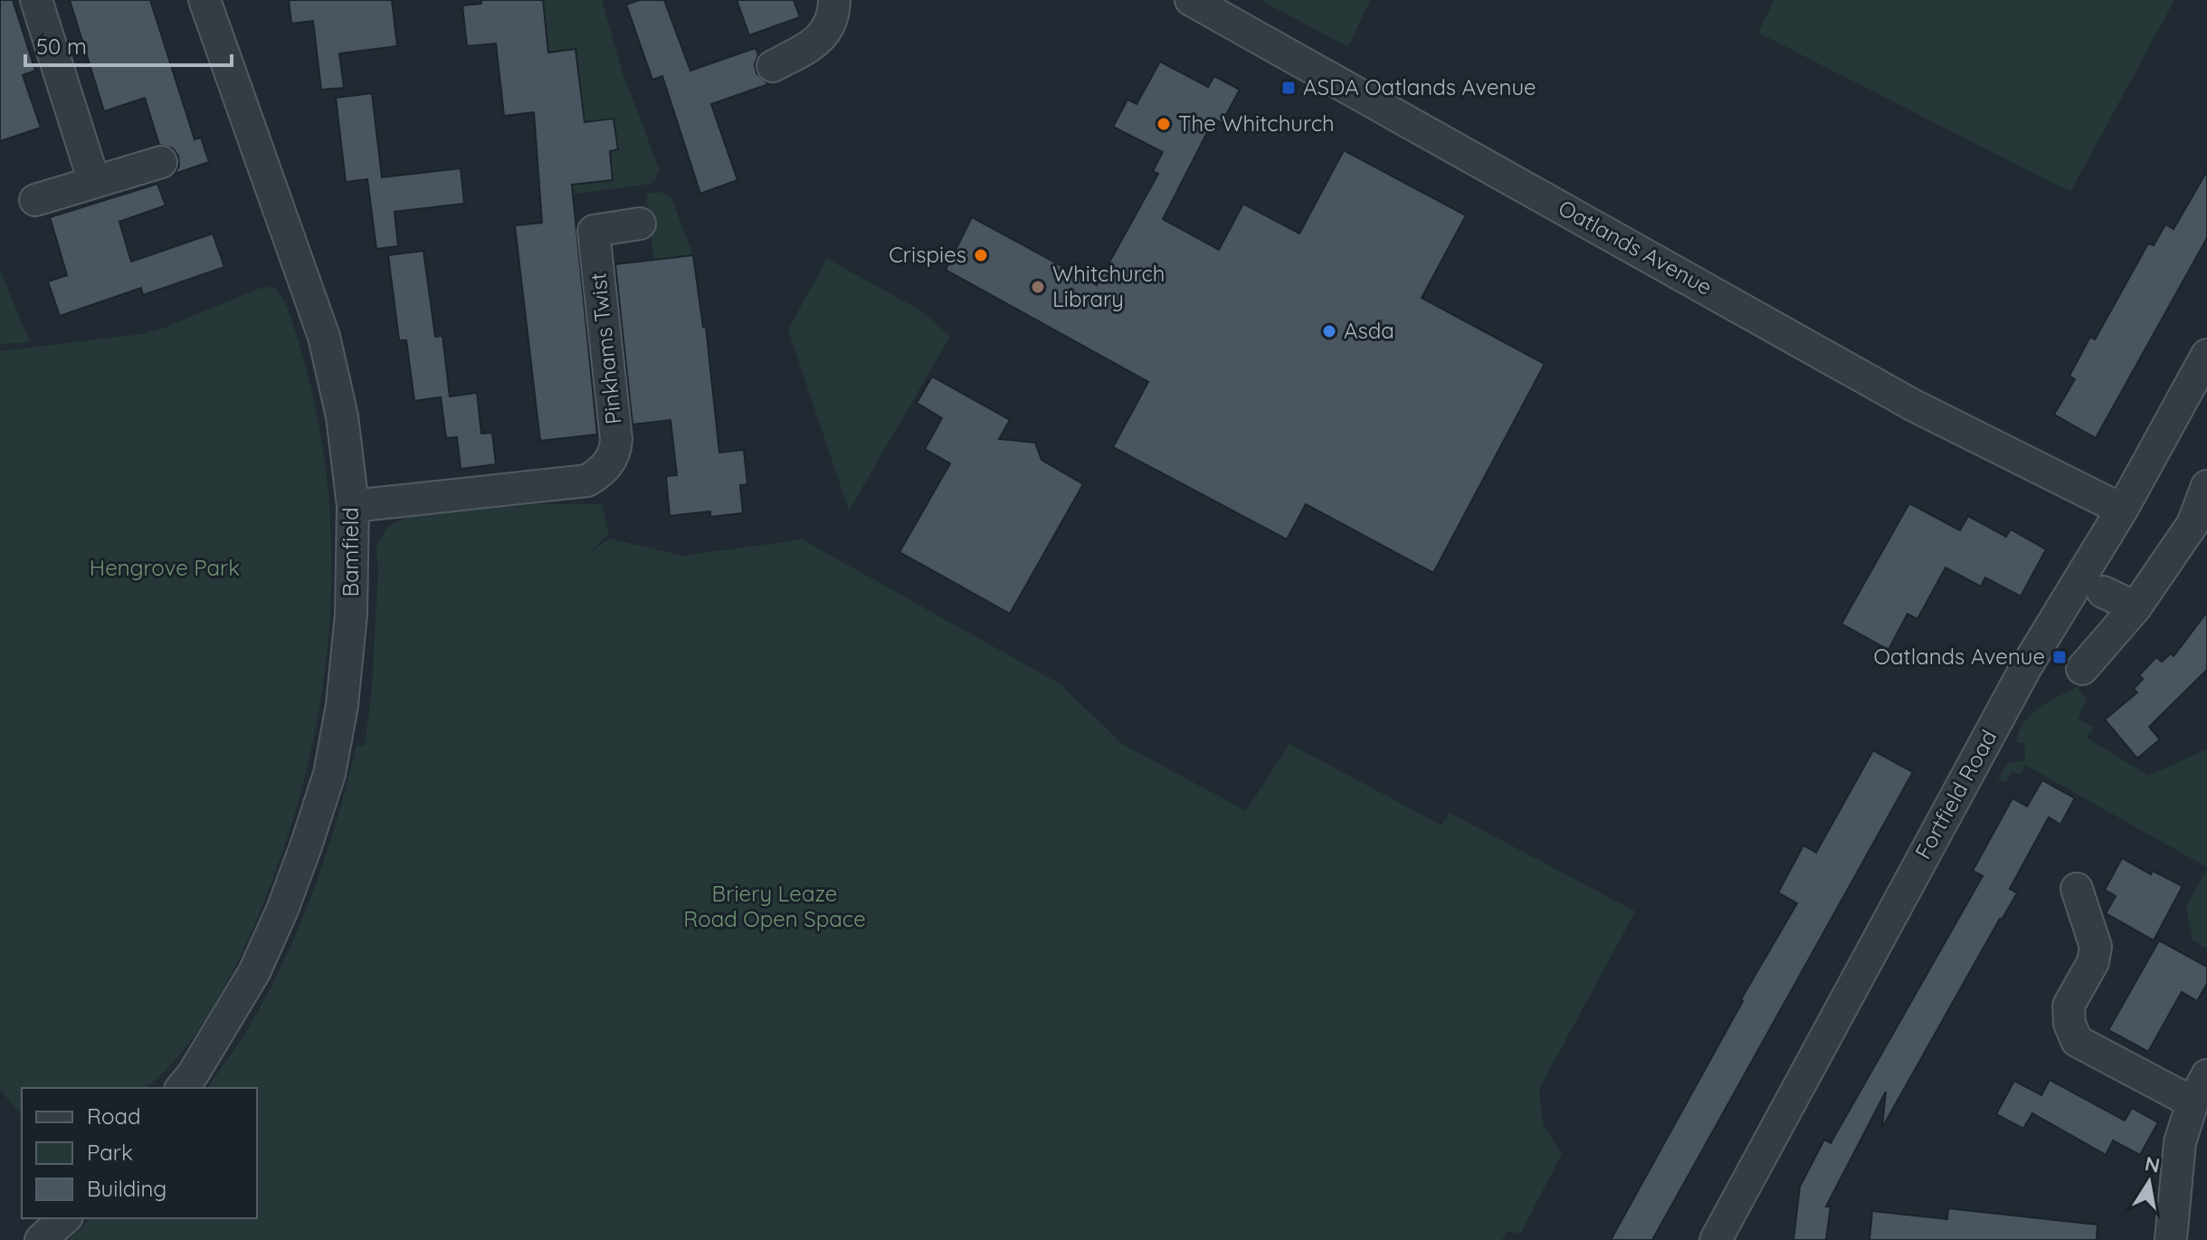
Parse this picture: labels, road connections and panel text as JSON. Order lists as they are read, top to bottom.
{
  "streets": {
    "street": [
      "Oatlands Avenue",
      "Pinkhams Twist",
      "Bamfield",
      "Fortfield Road"
    ]
  },
  "crossings": [
    ["Oatlands Avenue", "Fortfield Road"],
    ["Pinkhams Twist", "Bamfield"]
  ],
  "parks": ["Hengrove Park", "Briery Leaze Road Open Space"],
  "places": {
    "transit": ["ASDA Oatlands Avenue", "Oatlands Avenue"],
    "other": [
      "The Whitchurch",
      "Crispies",
      "Whitchurch Library",
      "Asda"
    ]
  },
  "legend": ["Road", "Park", "Building"],
  "scale_bar": "50 m",
  "north": "top"
}
